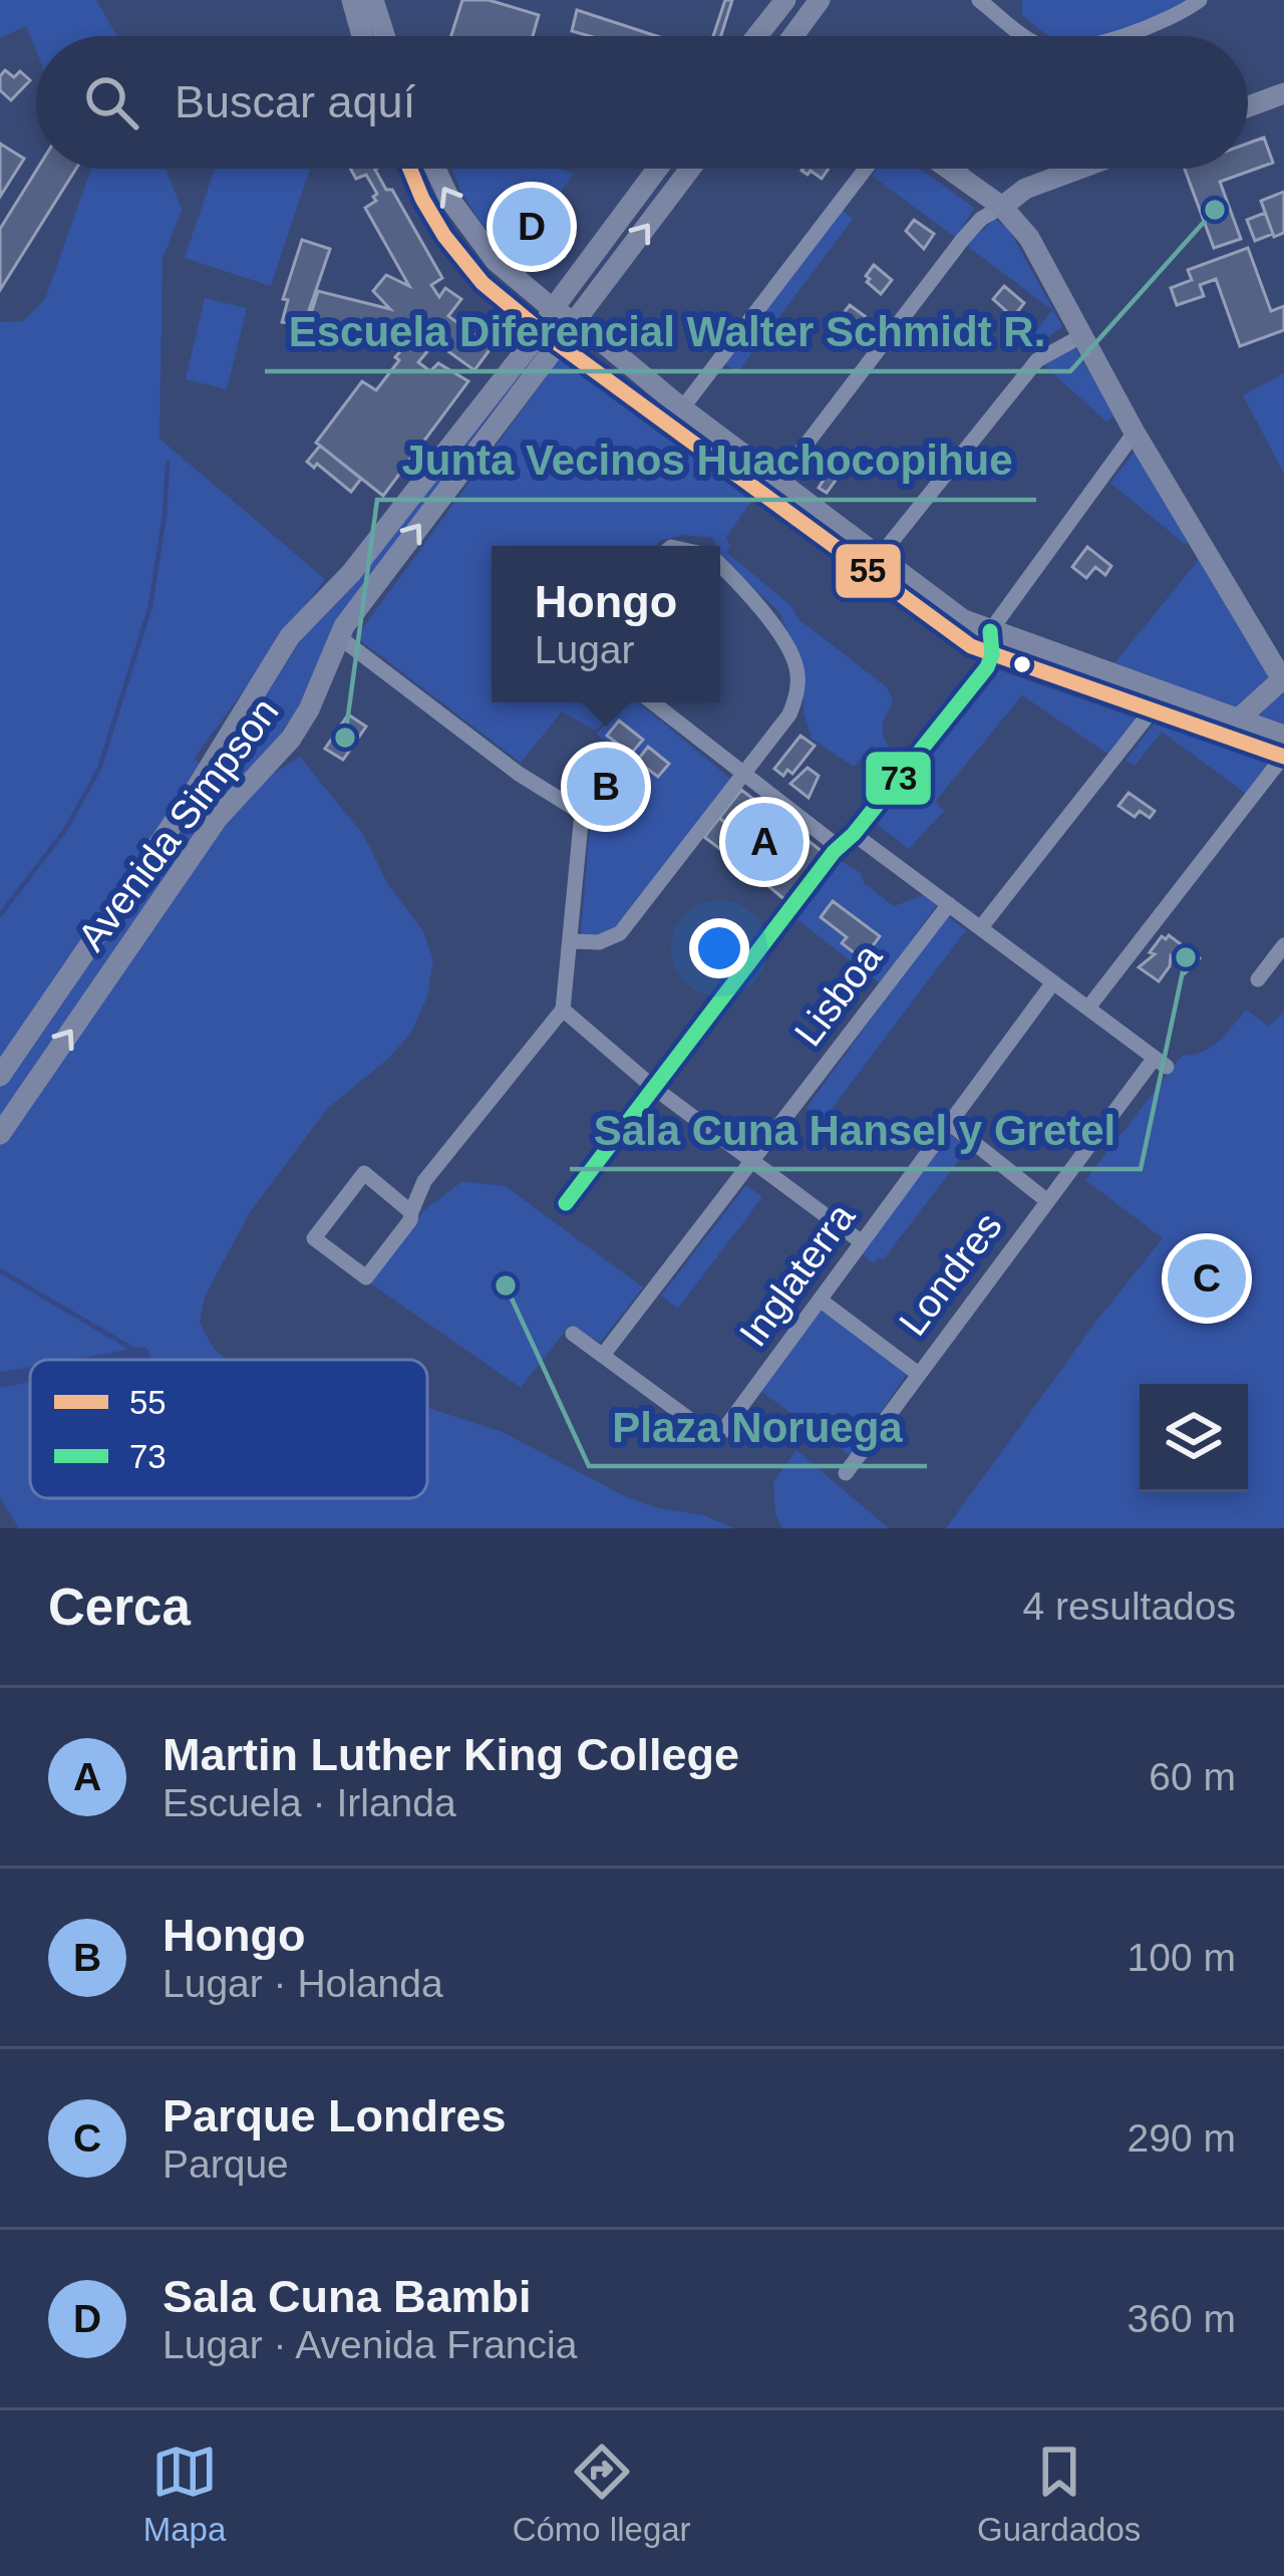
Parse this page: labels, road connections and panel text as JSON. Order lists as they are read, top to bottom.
{
  "streets": {
    "main road": ["Avenida Simpson"],
    "street": ["Lisboa", "Londres", "Inglaterra"]
  },
  "crossings": [
    ["Lisboa", "Inglaterra"]
  ],
  "places": [
    "Escuela Diferencial Walter Schmidt R.",
    "Junta Vecinos Huachocopihue",
    "Sala Cuna Hansel y Gretel",
    "Plaza Noruega"
  ],
  "lines": ["transit line 55", "transit line 73"],
  "legend": ["55", "73"],
  "page": {
    "search": "Buscar aquí",
    "pins": [
      "D",
      "B",
      "A",
      "C"
    ],
    "popup": ["Hongo", "Lugar"],
    "heading": ["Cerca", "4 resultados"],
    "list": [
      {
        "mark": "A",
        "name": "Martin Luther King College",
        "note": "Escuela · Irlanda",
        "value": "60 m"
      },
      {
        "mark": "B",
        "name": "Hongo",
        "note": "Lugar · Holanda",
        "value": "100 m"
      },
      {
        "mark": "C",
        "name": "Parque Londres",
        "note": "Parque",
        "value": "290 m"
      },
      {
        "mark": "D",
        "name": "Sala Cuna Bambi",
        "note": "Lugar · Avenida Francia",
        "value": "360 m"
      }
    ],
    "nav": ["Mapa", "Cómo llegar", "Guardados"]
  }
}
